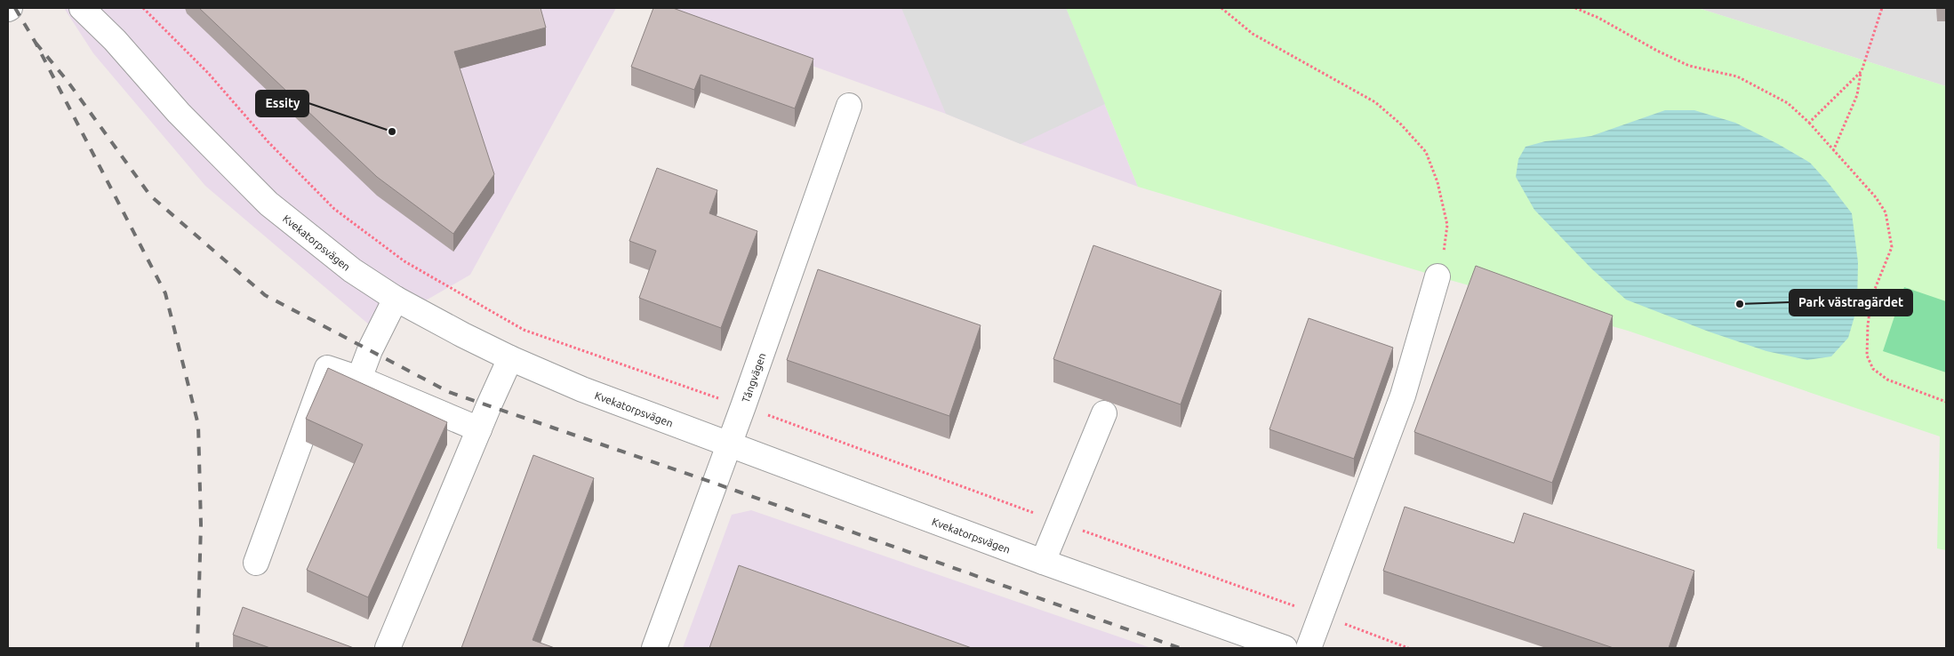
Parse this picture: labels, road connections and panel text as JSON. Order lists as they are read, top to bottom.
{
  "streets": {
    "street": ["Kvekatorpsvägen", "Tångvägen"]
  },
  "crossings": [
    ["Kvekatorpsvägen", "Tångvägen"]
  ],
  "places": ["Essity", "Park västragärdet"]
}
